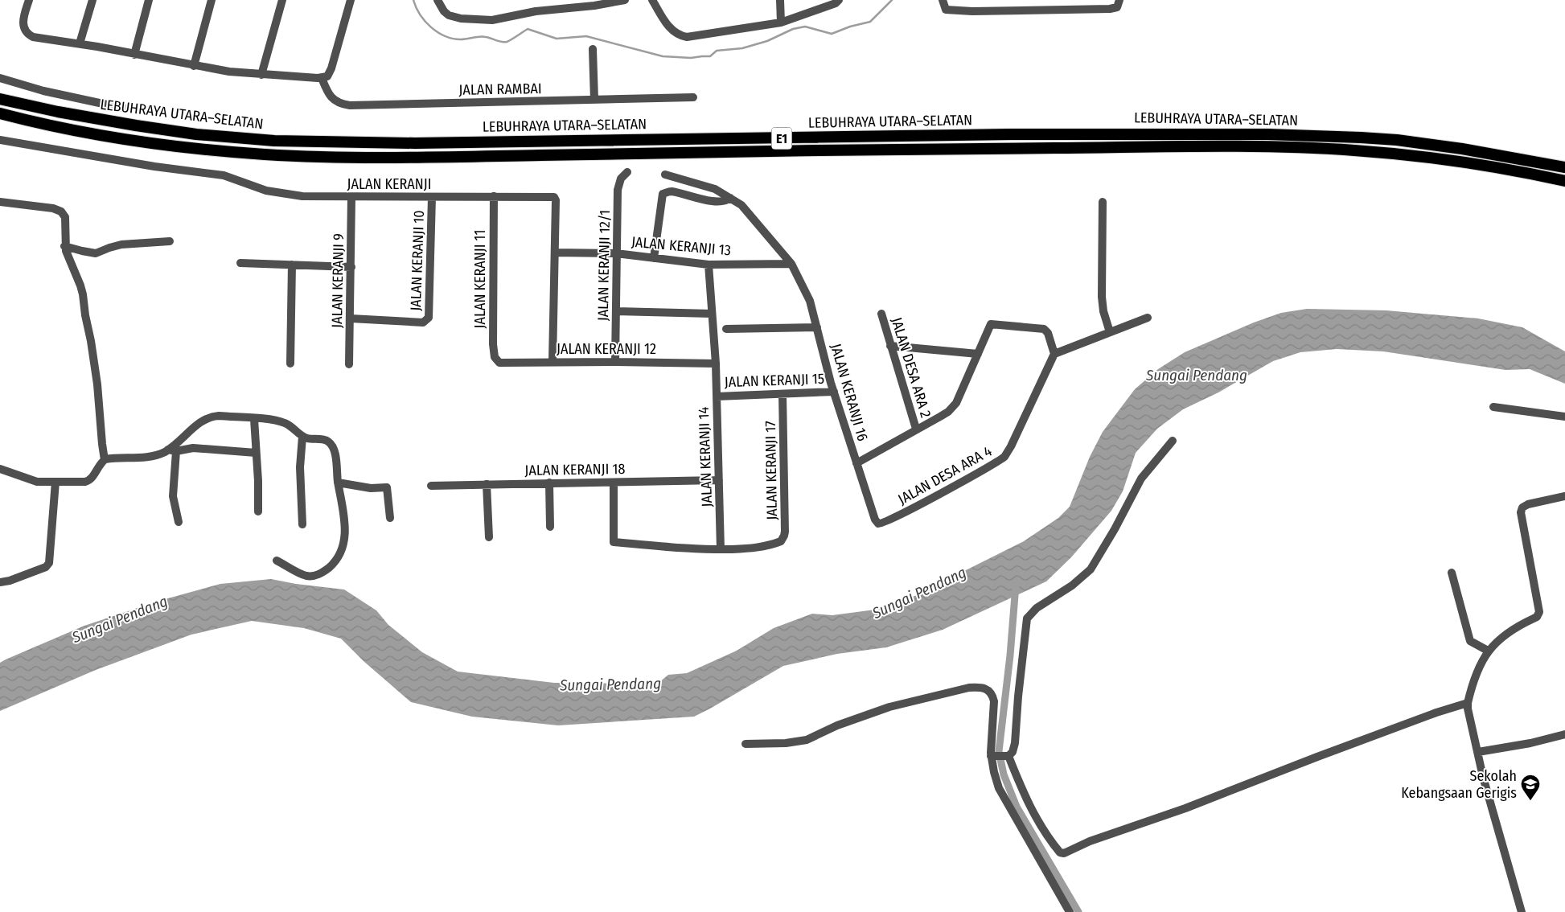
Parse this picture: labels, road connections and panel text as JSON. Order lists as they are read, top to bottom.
{
  "streets": {
    "highway": ["LEBUHRAYA UTARA–SELATAN", "E1"],
    "street": [
      "JALAN RAMBAI",
      "JALAN KERANJI",
      "JALAN KERANJI 13",
      "JALAN KERANJI 10",
      "JALAN KERANJI 12/1",
      "JALAN KERANJI 11",
      "JALAN KERANJI 9",
      "JALAN KERANJI 12",
      "JALAN DESA ARA 2",
      "JALAN KERANJI 15",
      "JALAN KERANJI 16",
      "JALAN KERANJI 14",
      "JALAN KERANJI 18",
      "JALAN KERANJI 17",
      "JALAN DESA ARA 4"
    ]
  },
  "crossings": [
    ["JALAN KERANJI", "JALAN KERANJI 13"],
    ["JALAN KERANJI", "JALAN KERANJI 10"],
    ["JALAN KERANJI", "JALAN KERANJI 11"],
    ["JALAN KERANJI", "JALAN KERANJI 9"],
    ["JALAN KERANJI 13", "JALAN KERANJI 12/1"],
    ["JALAN KERANJI 13", "JALAN KERANJI 16"],
    ["JALAN KERANJI 13", "JALAN KERANJI 14"],
    ["JALAN KERANJI 10", "JALAN KERANJI 9"],
    ["JALAN KERANJI 12/1", "JALAN KERANJI 12"],
    ["JALAN KERANJI 11", "JALAN KERANJI 12"],
    ["JALAN KERANJI 12", "JALAN KERANJI 14"],
    ["JALAN KERANJI 15", "JALAN KERANJI 16"],
    ["JALAN KERANJI 15", "JALAN KERANJI 14"],
    ["JALAN KERANJI 15", "JALAN KERANJI 17"],
    ["JALAN KERANJI 16", "JALAN DESA ARA 4"],
    ["JALAN KERANJI 14", "JALAN KERANJI 18"],
    ["JALAN KERANJI 14", "JALAN KERANJI 17"]
  ],
  "water": ["Sungai Pendang"],
  "places": {
    "school or university": ["Sekolah Kebangsaan Gerigis"]
  }
}
